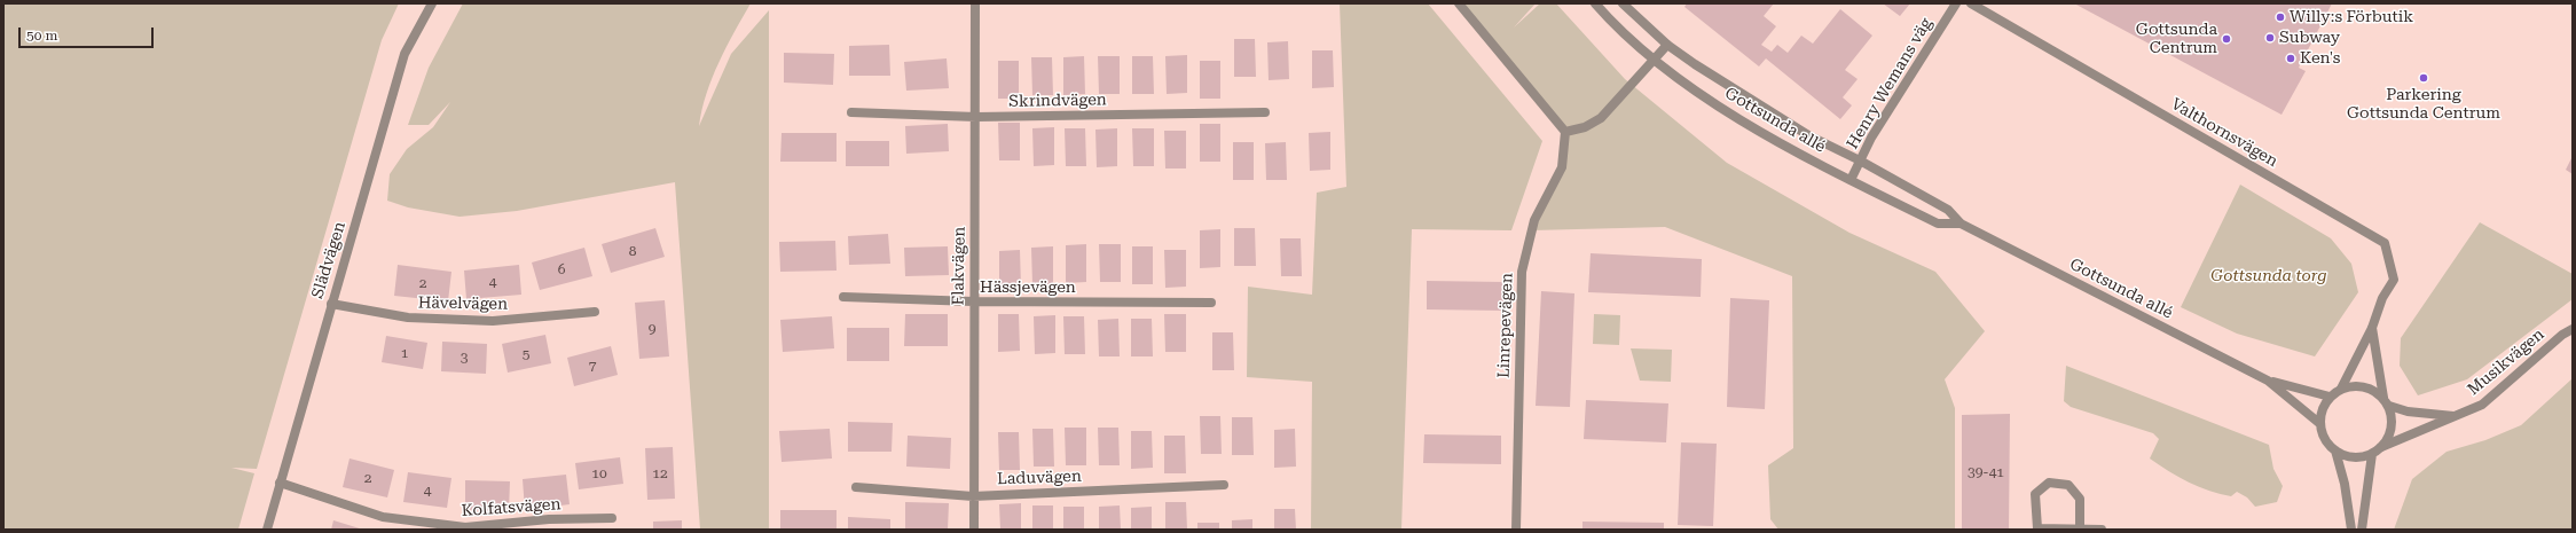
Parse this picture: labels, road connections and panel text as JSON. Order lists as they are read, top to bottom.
{
  "streets": {
    "street": [
      "Henry Wemans väg",
      "Skrindvägen",
      "Gottsunda allé",
      "Valthornsvägen",
      "Slädvägen",
      "Flakvägen",
      "Hässjevägen",
      "Hävelvägen",
      "Linrepevägen",
      "Musikvägen",
      "Laduvägen",
      "Kolfatsvägen"
    ]
  },
  "crossings": [
    ["Henry Wemans väg", "Gottsunda allé"],
    ["Skrindvägen", "Flakvägen"],
    ["Gottsunda allé", "Valthornsvägen"],
    ["Gottsunda allé", "Musikvägen"],
    ["Valthornsvägen", "Musikvägen"],
    ["Slädvägen", "Hävelvägen"],
    ["Slädvägen", "Kolfatsvägen"],
    ["Flakvägen", "Hässjevägen"],
    ["Flakvägen", "Laduvägen"]
  ],
  "parks": ["Gottsunda torg"],
  "places": [
    "Willy:s Förbutik",
    "Subway",
    "Gottsunda Centrum",
    "Ken's",
    "Parkering Gottsunda Centrum"
  ],
  "house_numbers": [
    "8",
    "6",
    "4",
    "2",
    "9",
    "1",
    "5",
    "3",
    "7",
    "39-41",
    "10",
    "12",
    "2",
    "4"
  ],
  "scale_bar": "50 m"
}
